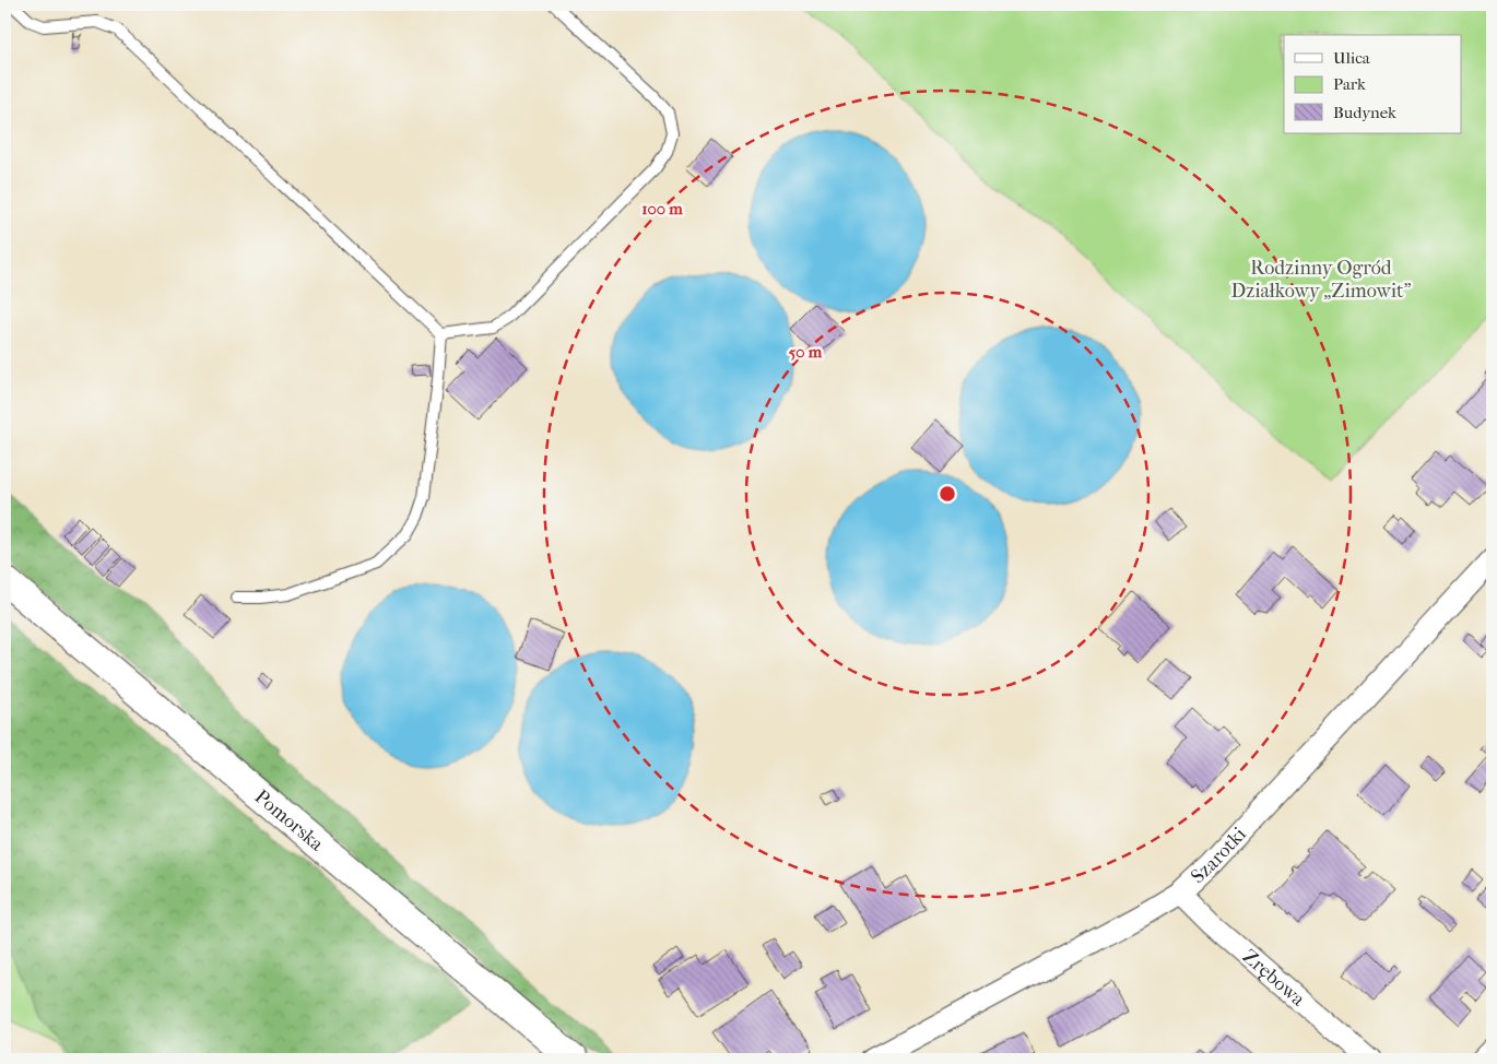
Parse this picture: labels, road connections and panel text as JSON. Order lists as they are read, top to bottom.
{
  "streets": {
    "street": ["Pomorska", "Szarotki", "Zrębowa"]
  },
  "crossings": [
    ["Szarotki", "Zrębowa"]
  ],
  "parks": ["Rodzinny Ogród Działkowy „Zimowit”"],
  "legend": ["Ulica", "Park", "Budynek"],
  "rings": ["100 m", "50 m"]
}
